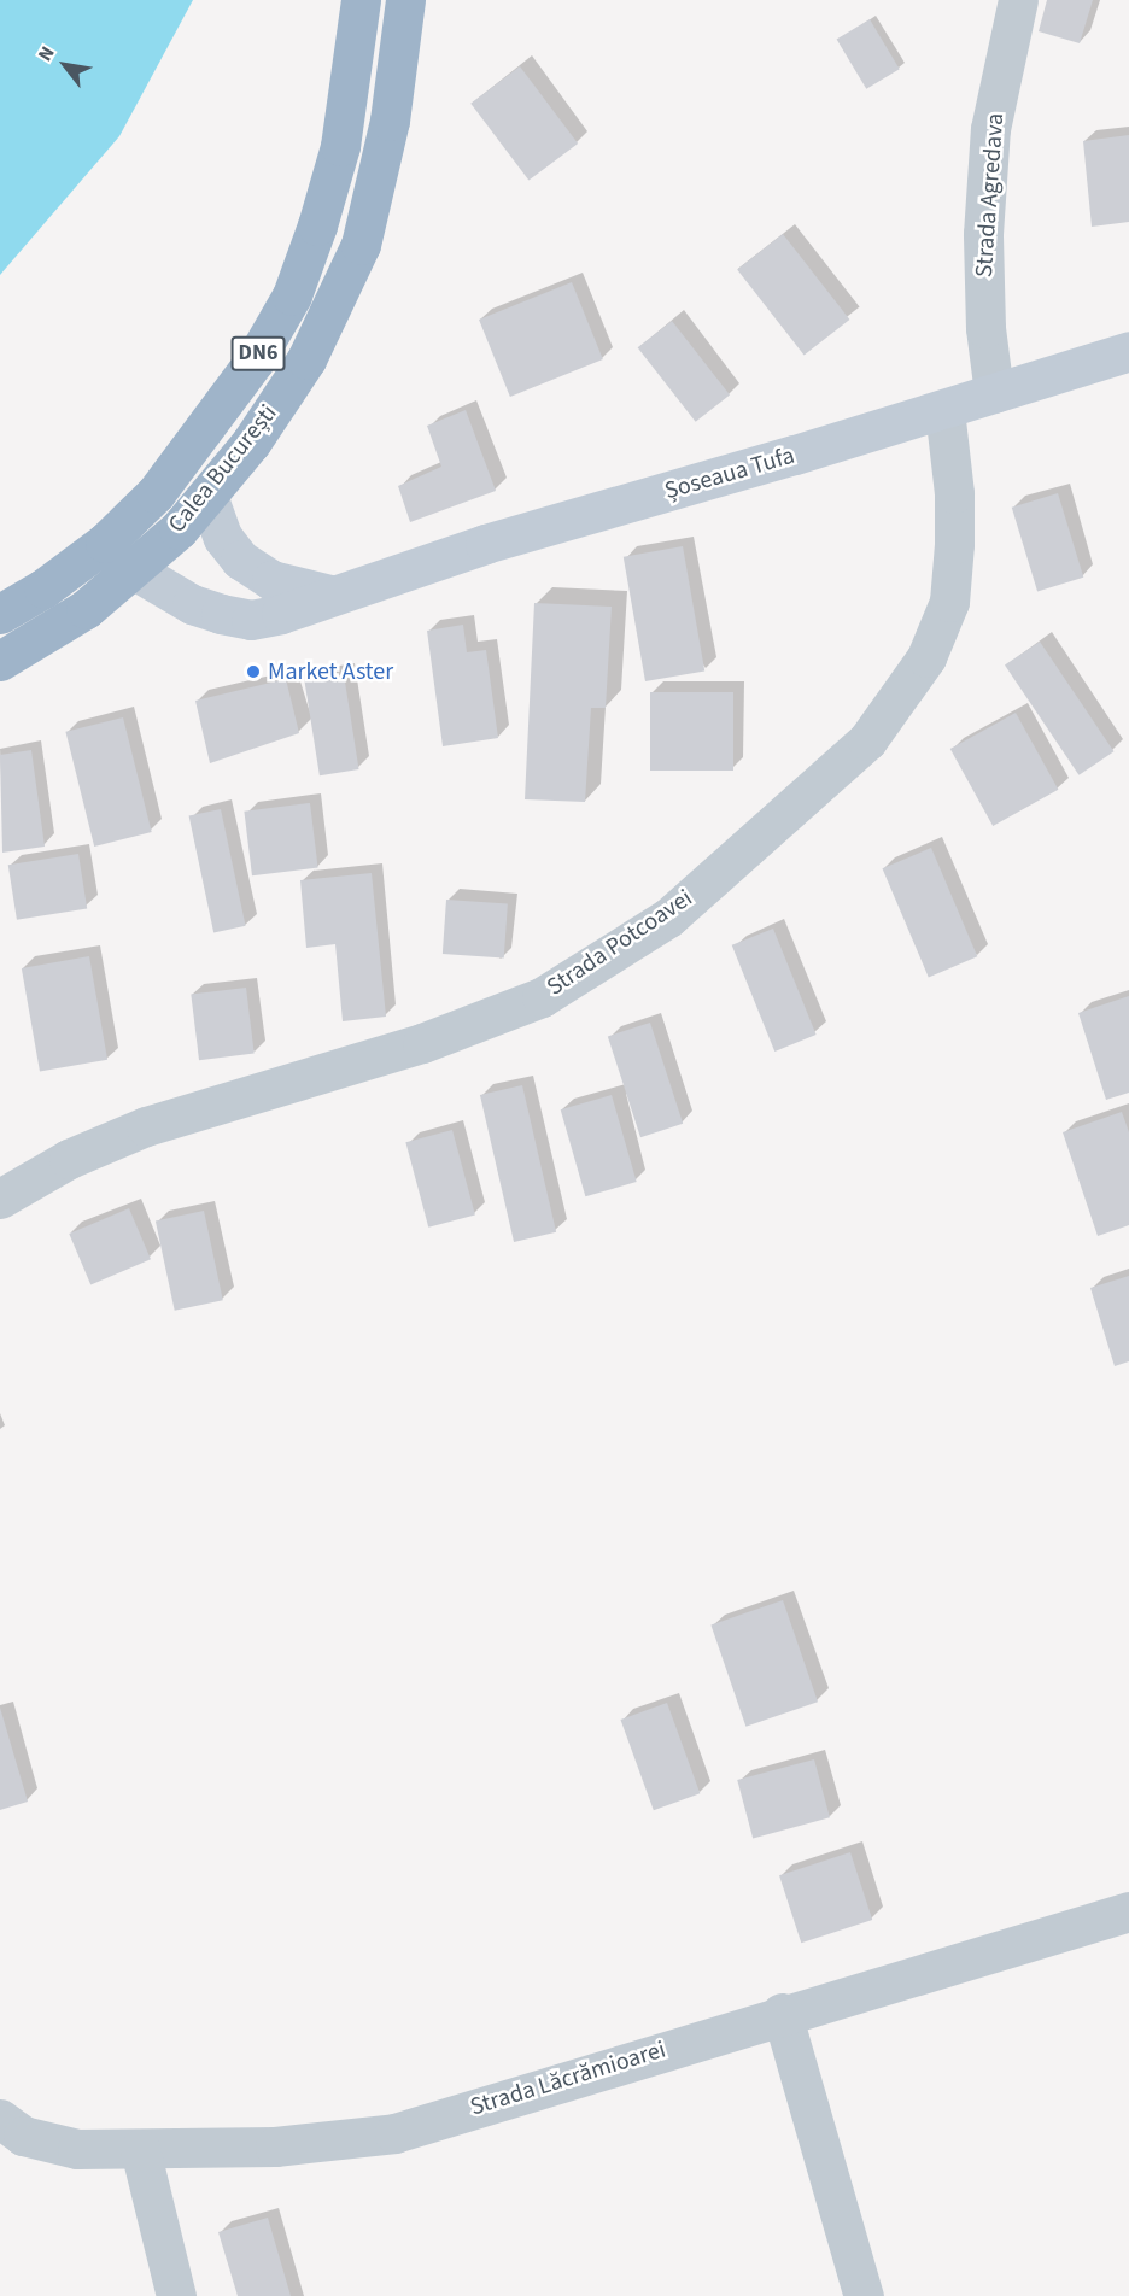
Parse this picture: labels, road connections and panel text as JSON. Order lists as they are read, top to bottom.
{
  "streets": {
    "highway": ["DN6", "Calea București"],
    "main road": ["Șoseaua Tufa"],
    "street": ["Strada Agredava", "Strada Potcoavei", "Strada Lăcrămioarei"]
  },
  "crossings": [
    ["Strada Agredava", "Șoseaua Tufa"],
    ["Calea București", "Șoseaua Tufa"],
    ["Șoseaua Tufa", "Strada Potcoavei"]
  ],
  "places": ["Market Aster"],
  "north": "top left"
}
